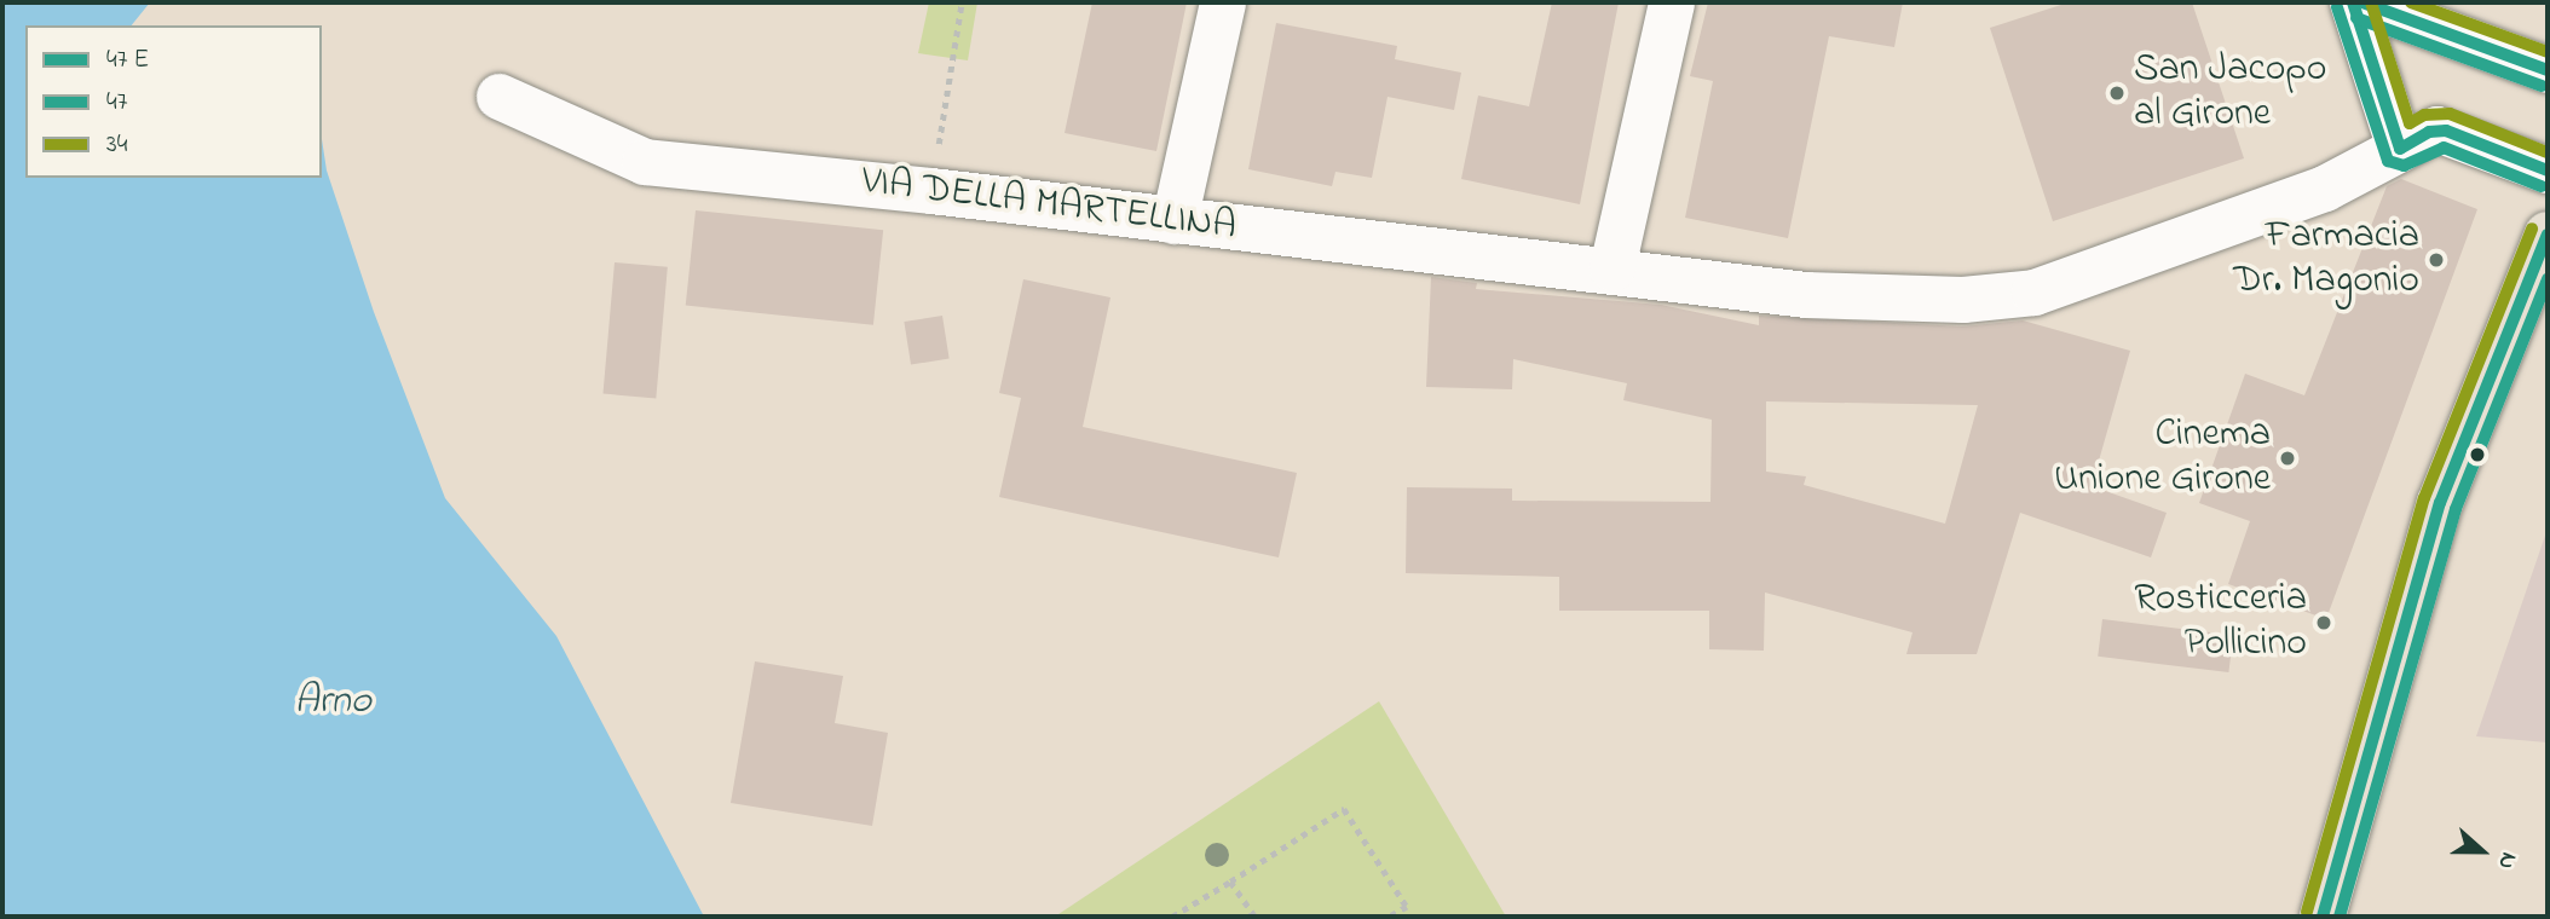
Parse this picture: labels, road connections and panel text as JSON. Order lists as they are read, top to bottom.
{
  "streets": {
    "street": ["VIA DELLA MARTELLINA"]
  },
  "water": ["Arno"],
  "places": [
    "San Jacopo al Girone",
    "Farmacia Dr. Magonio",
    "Cinema Unione Girone",
    "Rosticceria Pollicino"
  ],
  "lines": ["transit line 34", "transit line 47"],
  "legend": ["47 E", "47", "34"],
  "north": "right"
}
